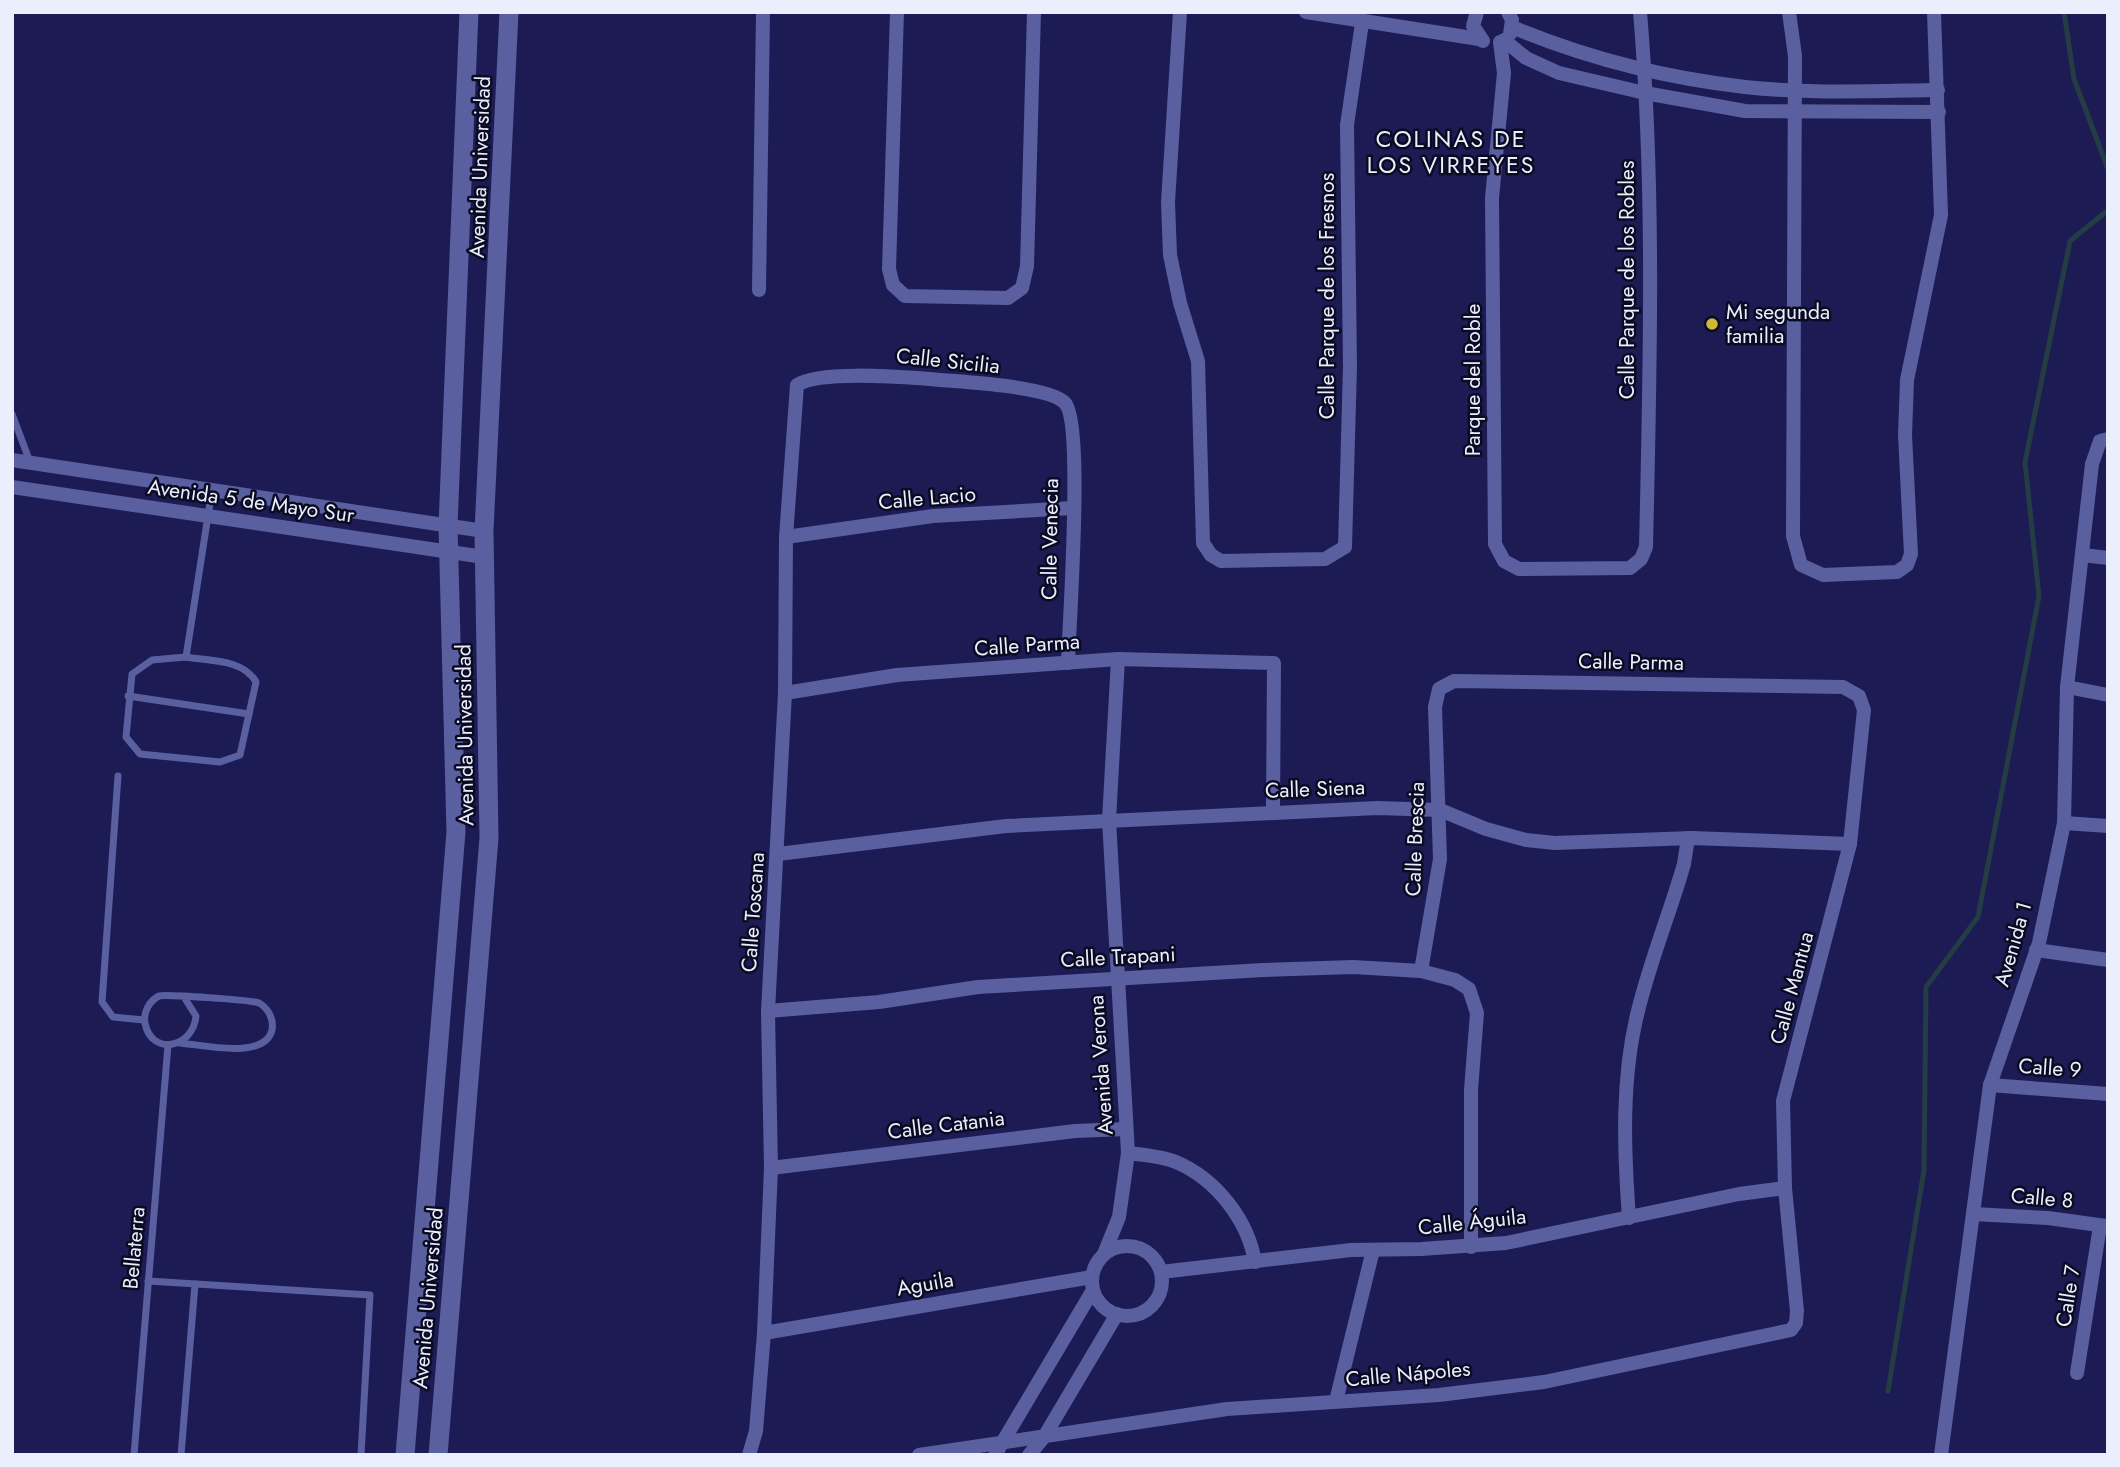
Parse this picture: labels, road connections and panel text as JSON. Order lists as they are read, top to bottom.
{
  "streets": {
    "main road": ["Avenida Universidad"],
    "street": [
      "Calle Parque de los Robles",
      "Calle Parque de los Fresnos",
      "Calle Sicilia",
      "Parque del Roble",
      "Calle Lacio",
      "Avenida 5 de Mayo Sur",
      "Calle Venecia",
      "Calle Parma",
      "Calle Siena",
      "Calle Brescia",
      "Calle Toscana",
      "Avenida 1",
      "Calle Trapani",
      "Calle Mantua",
      "Avenida Verona",
      "Calle 9",
      "Calle Catania",
      "Calle 8",
      "Calle Águila",
      "Aguila",
      "Calle 7",
      "Calle Nápoles"
    ],
    "lane": ["Bellaterra"]
  },
  "crossings": [
    ["Avenida Universidad", "Avenida 5 de Mayo Sur"],
    ["Calle Parque de los Robles", "Parque del Roble"],
    ["Calle Sicilia", "Calle Venecia"],
    ["Calle Sicilia", "Calle Toscana"],
    ["Calle Lacio", "Calle Venecia"],
    ["Calle Lacio", "Calle Toscana"],
    ["Calle Venecia", "Calle Parma"],
    ["Calle Parma", "Calle Siena"],
    ["Calle Parma", "Calle Brescia"],
    ["Calle Parma", "Calle Toscana"],
    ["Calle Parma", "Calle Mantua"],
    ["Calle Parma", "Avenida Verona"],
    ["Calle Siena", "Calle Brescia"],
    ["Calle Siena", "Calle Toscana"],
    ["Calle Siena", "Calle Mantua"],
    ["Calle Siena", "Avenida Verona"],
    ["Calle Brescia", "Calle Trapani"],
    ["Calle Toscana", "Calle Trapani"],
    ["Calle Toscana", "Calle Catania"],
    ["Calle Toscana", "Aguila"],
    ["Avenida 1", "Calle 9"],
    ["Avenida 1", "Calle 8"],
    ["Calle Trapani", "Avenida Verona"],
    ["Calle Trapani", "Calle Águila"],
    ["Calle Mantua", "Calle Águila"],
    ["Calle Mantua", "Calle Nápoles"],
    ["Avenida Verona", "Calle Catania"],
    ["Avenida Verona", "Calle Águila"],
    ["Avenida Verona", "Aguila"],
    ["Calle 8", "Calle 7"],
    ["Calle Águila", "Aguila"]
  ],
  "districts": ["COLINAS DE LOS VIRREYES"],
  "places": ["Mi segunda familia"]
}
